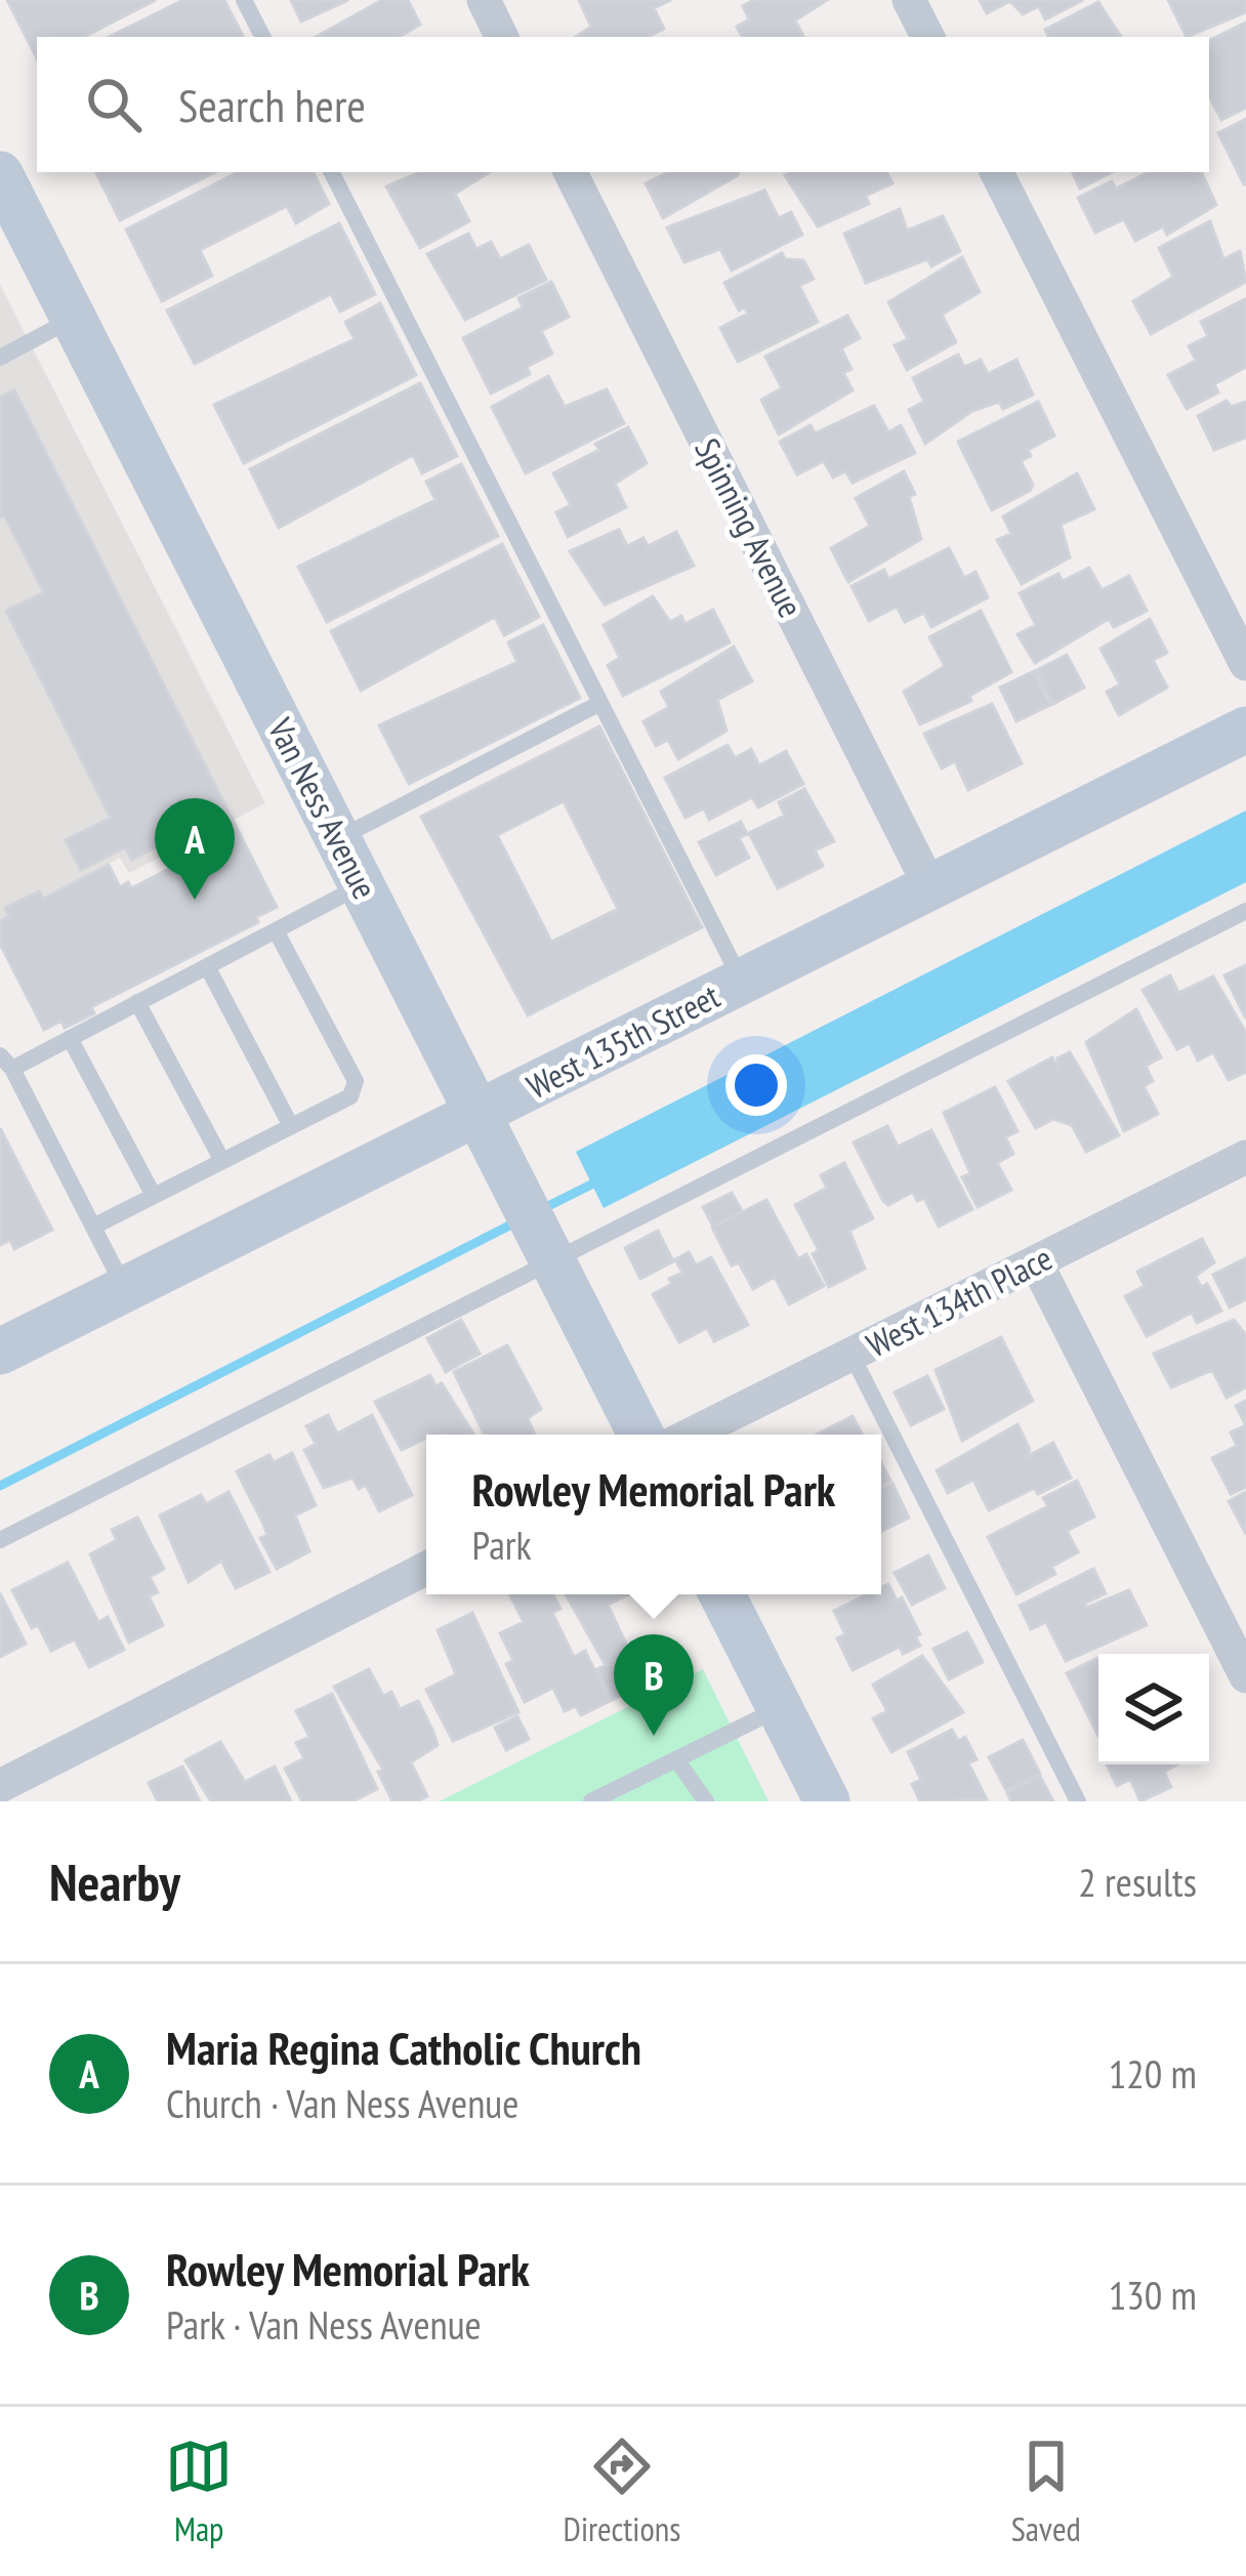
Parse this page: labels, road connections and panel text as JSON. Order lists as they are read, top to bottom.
{
  "streets": {
    "main road": ["Van Ness Avenue", "West 135th Street"],
    "street": ["Spinning Avenue", "West 134th Place"]
  },
  "crossings": [
    ["Spinning Avenue", "West 135th Street"],
    ["Van Ness Avenue", "West 135th Street"]
  ],
  "page": {
    "search": "Search here",
    "pins": ["A", "B"],
    "popup": ["Rowley Memorial Park", "Park"],
    "heading": ["Nearby", "2 results"],
    "list": [
      {
        "mark": "A",
        "name": "Maria Regina Catholic Church",
        "note": "Church · Van Ness Avenue",
        "value": "120 m"
      },
      {
        "mark": "B",
        "name": "Rowley Memorial Park",
        "note": "Park · Van Ness Avenue",
        "value": "130 m"
      }
    ],
    "nav": ["Map", "Directions", "Saved"]
  }
}
